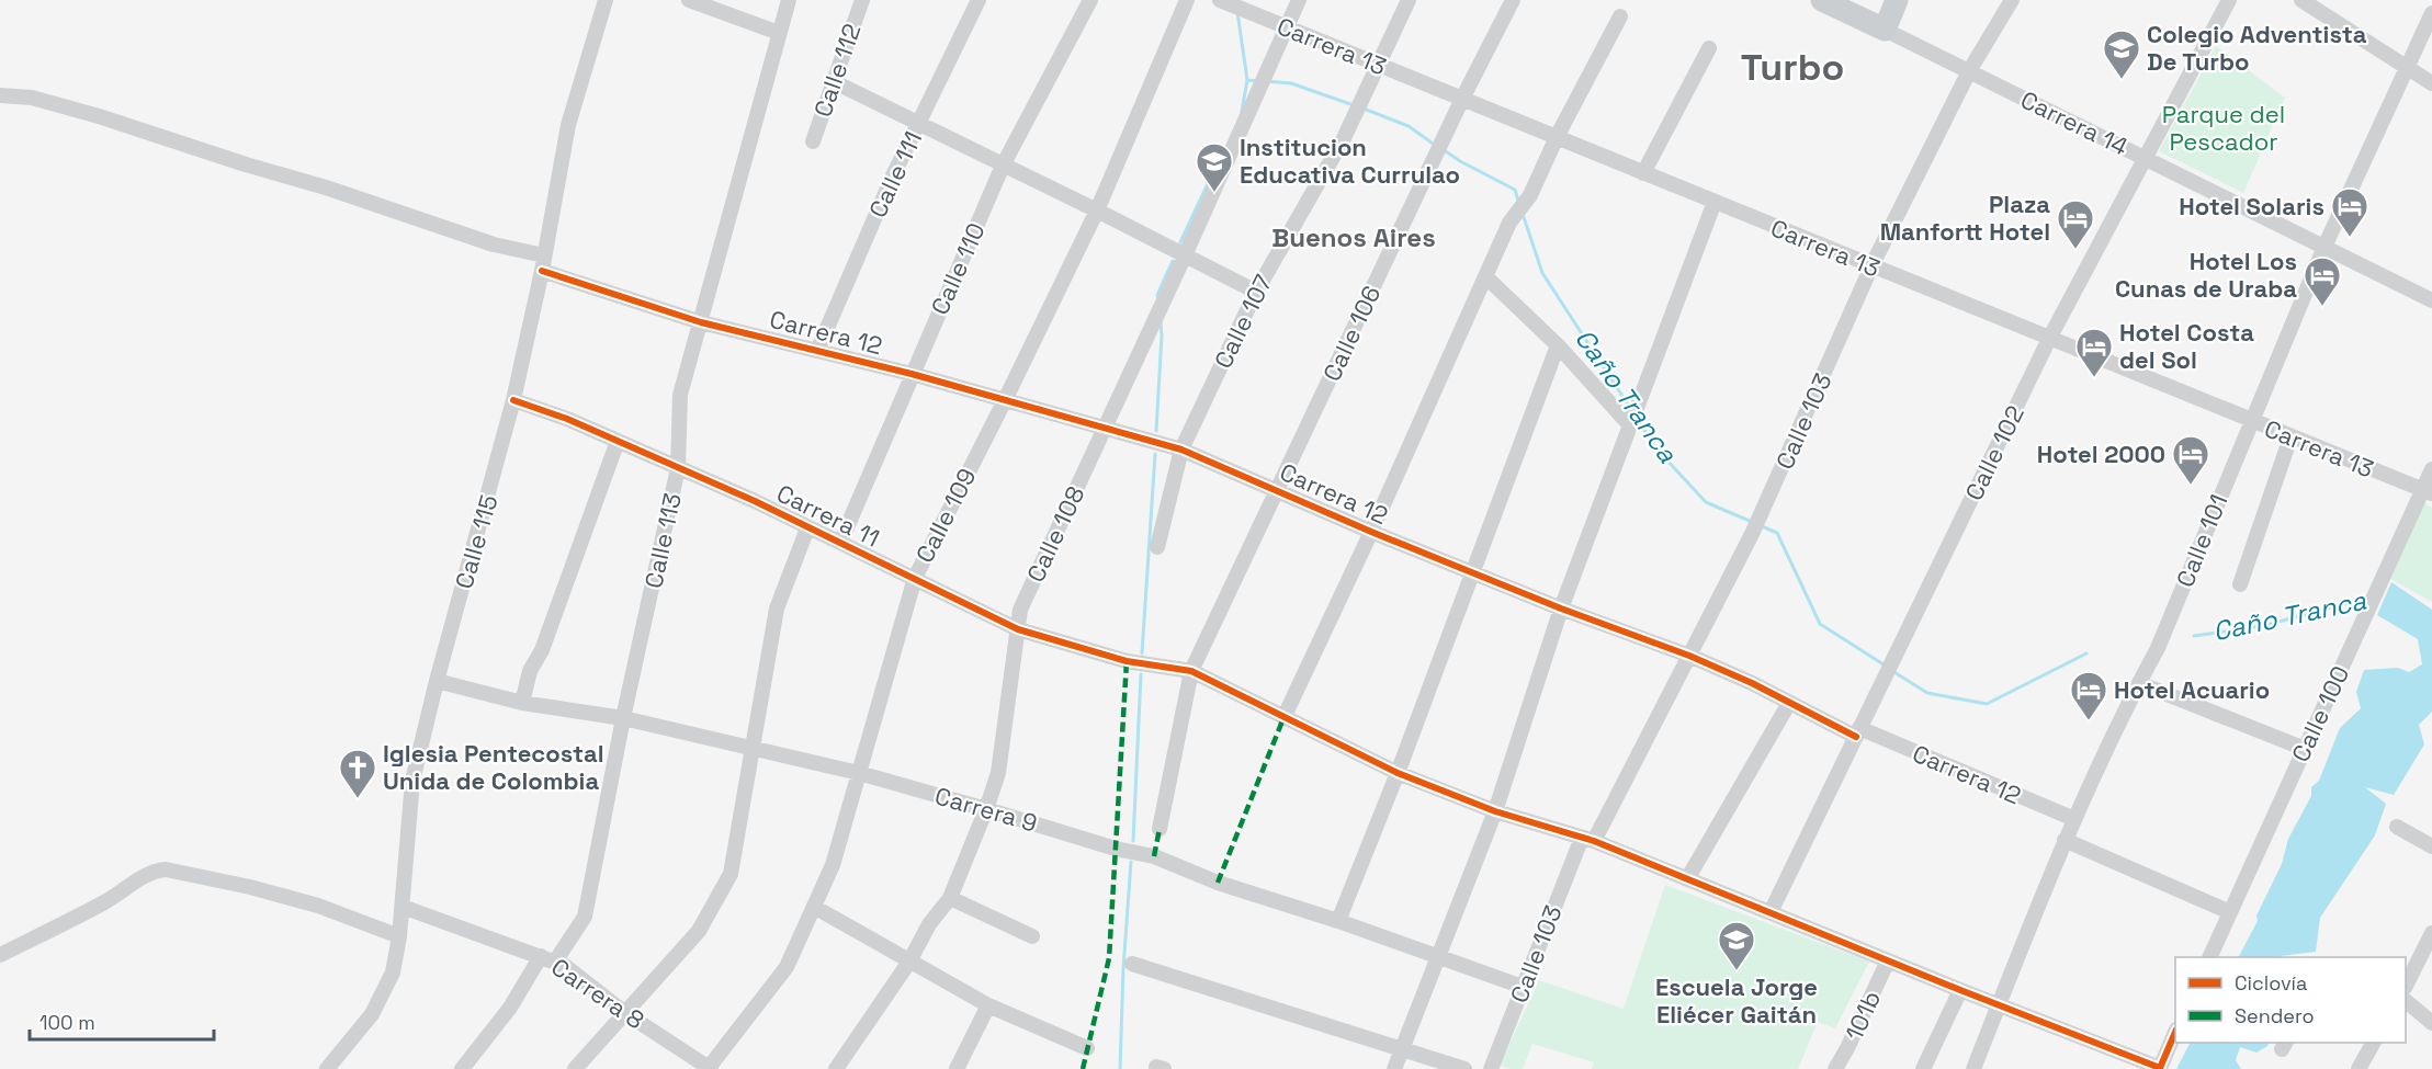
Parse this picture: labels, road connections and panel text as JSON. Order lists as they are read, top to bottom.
{
  "streets": {
    "main road": ["Carrera 14"],
    "street": [
      "Carrera 13",
      "Calle 112",
      "Calle 111",
      "Calle 110",
      "Calle 107",
      "Carrera 12",
      "Calle 106",
      "Calle 103",
      "Calle 102",
      "Carrera 11",
      "Calle 109",
      "Calle 108",
      "Calle 113",
      "Calle 101",
      "Calle 115",
      "Calle 100",
      "Carrera 9",
      "Carrera 8",
      "101b"
    ]
  },
  "crossings": [
    ["Carrera 13", "Calle 107"],
    ["Carrera 13", "Calle 106"],
    ["Carrera 13", "Calle 103"],
    ["Carrera 13", "Calle 102"],
    ["Carrera 13", "Calle 108"],
    ["Carrera 13", "Calle 101"],
    ["Carrera 13", "Calle 100"],
    ["Carrera 14", "Calle 103"],
    ["Carrera 14", "Calle 102"],
    ["Carrera 14", "Calle 101"],
    ["Calle 111", "Carrera 12"],
    ["Calle 110", "Carrera 12"],
    ["Calle 110", "Carrera 11"],
    ["Calle 107", "Carrera 12"],
    ["Carrera 12", "Calle 106"],
    ["Carrera 12", "Calle 103"],
    ["Carrera 12", "Calle 102"],
    ["Carrera 12", "Calle 109"],
    ["Carrera 12", "Calle 108"],
    ["Carrera 12", "Calle 113"],
    ["Carrera 12", "Calle 101"],
    ["Carrera 12", "Calle 115"],
    ["Calle 106", "Carrera 11"],
    ["Calle 103", "Carrera 11"],
    ["Calle 103", "Carrera 9"],
    ["Calle 102", "Carrera 11"],
    ["Carrera 11", "Calle 109"],
    ["Carrera 11", "Calle 108"],
    ["Carrera 11", "Calle 113"],
    ["Carrera 11", "Calle 101"],
    ["Carrera 11", "Calle 115"],
    ["Carrera 11", "101b"],
    ["Calle 109", "Carrera 9"],
    ["Calle 109", "Carrera 8"],
    ["Calle 108", "Carrera 9"],
    ["Calle 113", "Carrera 9"],
    ["Calle 113", "Carrera 8"],
    ["Calle 115", "Carrera 9"],
    ["Calle 115", "Carrera 8"]
  ],
  "districts": ["Turbo", "Buenos Aires"],
  "water": ["Caño Tranca"],
  "parks": ["Parque del Pescador"],
  "places": {
    "school or university": ["Colegio Adventista De Turbo", "Institucion Educativa Currulao", "Escuela Jorge Eliécer Gaitán"],
    "hotel": [
      "Hotel Solaris",
      "Plaza Manfortt Hotel",
      "Hotel Los Cunas de Uraba",
      "Hotel Costa del Sol",
      "Hotel 2000",
      "Hotel Acuario"
    ],
    "church": ["Iglesia Pentecostal Unida de Colombia"]
  },
  "legend": ["Ciclovía", "Sendero"],
  "scale_bar": "100 m"
}
